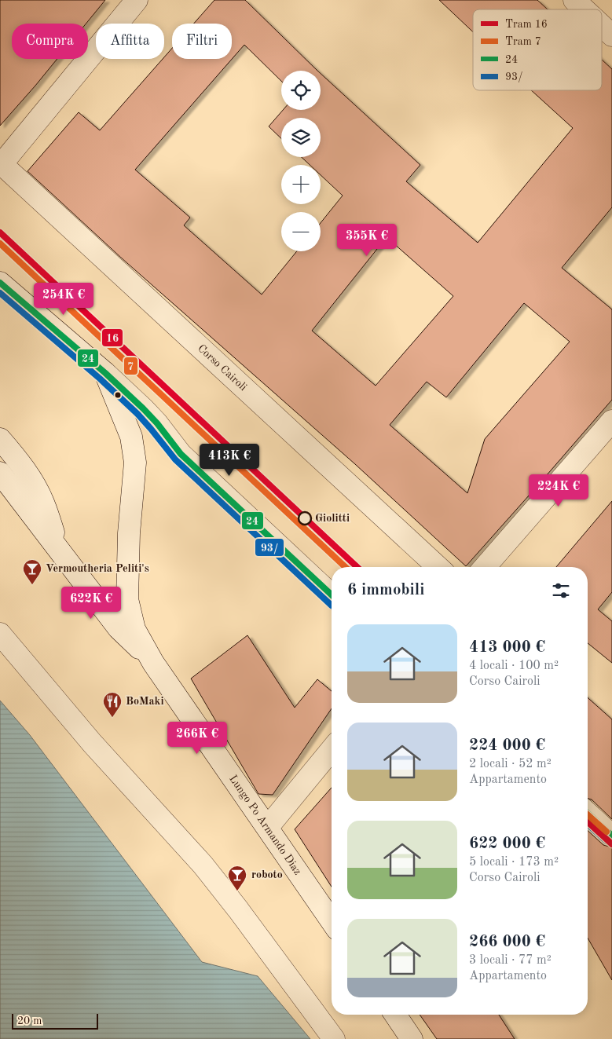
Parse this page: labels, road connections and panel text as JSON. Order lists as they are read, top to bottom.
{
  "streets": {
    "street": ["Corso Cairoli", "Lungo Po Armando Diaz"]
  },
  "places": {
    "other": ["Giolitti"],
    "bar": ["Vermoutheria Peliti's", "roboto"],
    "restaurant": ["BoMaki"]
  },
  "lines": [
    "tram line 16",
    "tram line 7",
    "transit line 24",
    "transit line 93/"
  ],
  "legend": [
    "Tram 16",
    "Tram 7",
    "24",
    "93/"
  ],
  "scale_bar": "20 m",
  "page": {
    "chip": ["Compra", "Affitta", "Filtri"],
    "map_buttons": ["+", "−"],
    "price": [
      "355K €",
      "254K €",
      "413K €",
      "224K €",
      "622K €",
      "266K €"
    ],
    "heading": "6 immobili",
    "list": [
      {
        "name": "413 000 €",
        "note": "4 locali · 100 m² · Corso Cairoli"
      },
      {
        "name": "224 000 €",
        "note": "2 locali · 52 m² · Appartamento"
      },
      {
        "name": "622 000 €",
        "note": "5 locali · 173 m² · Corso Cairoli"
      },
      {
        "name": "266 000 €",
        "note": "3 locali · 77 m² · Appartamento"
      }
    ],
    "scale": "20 m"
  }
}
